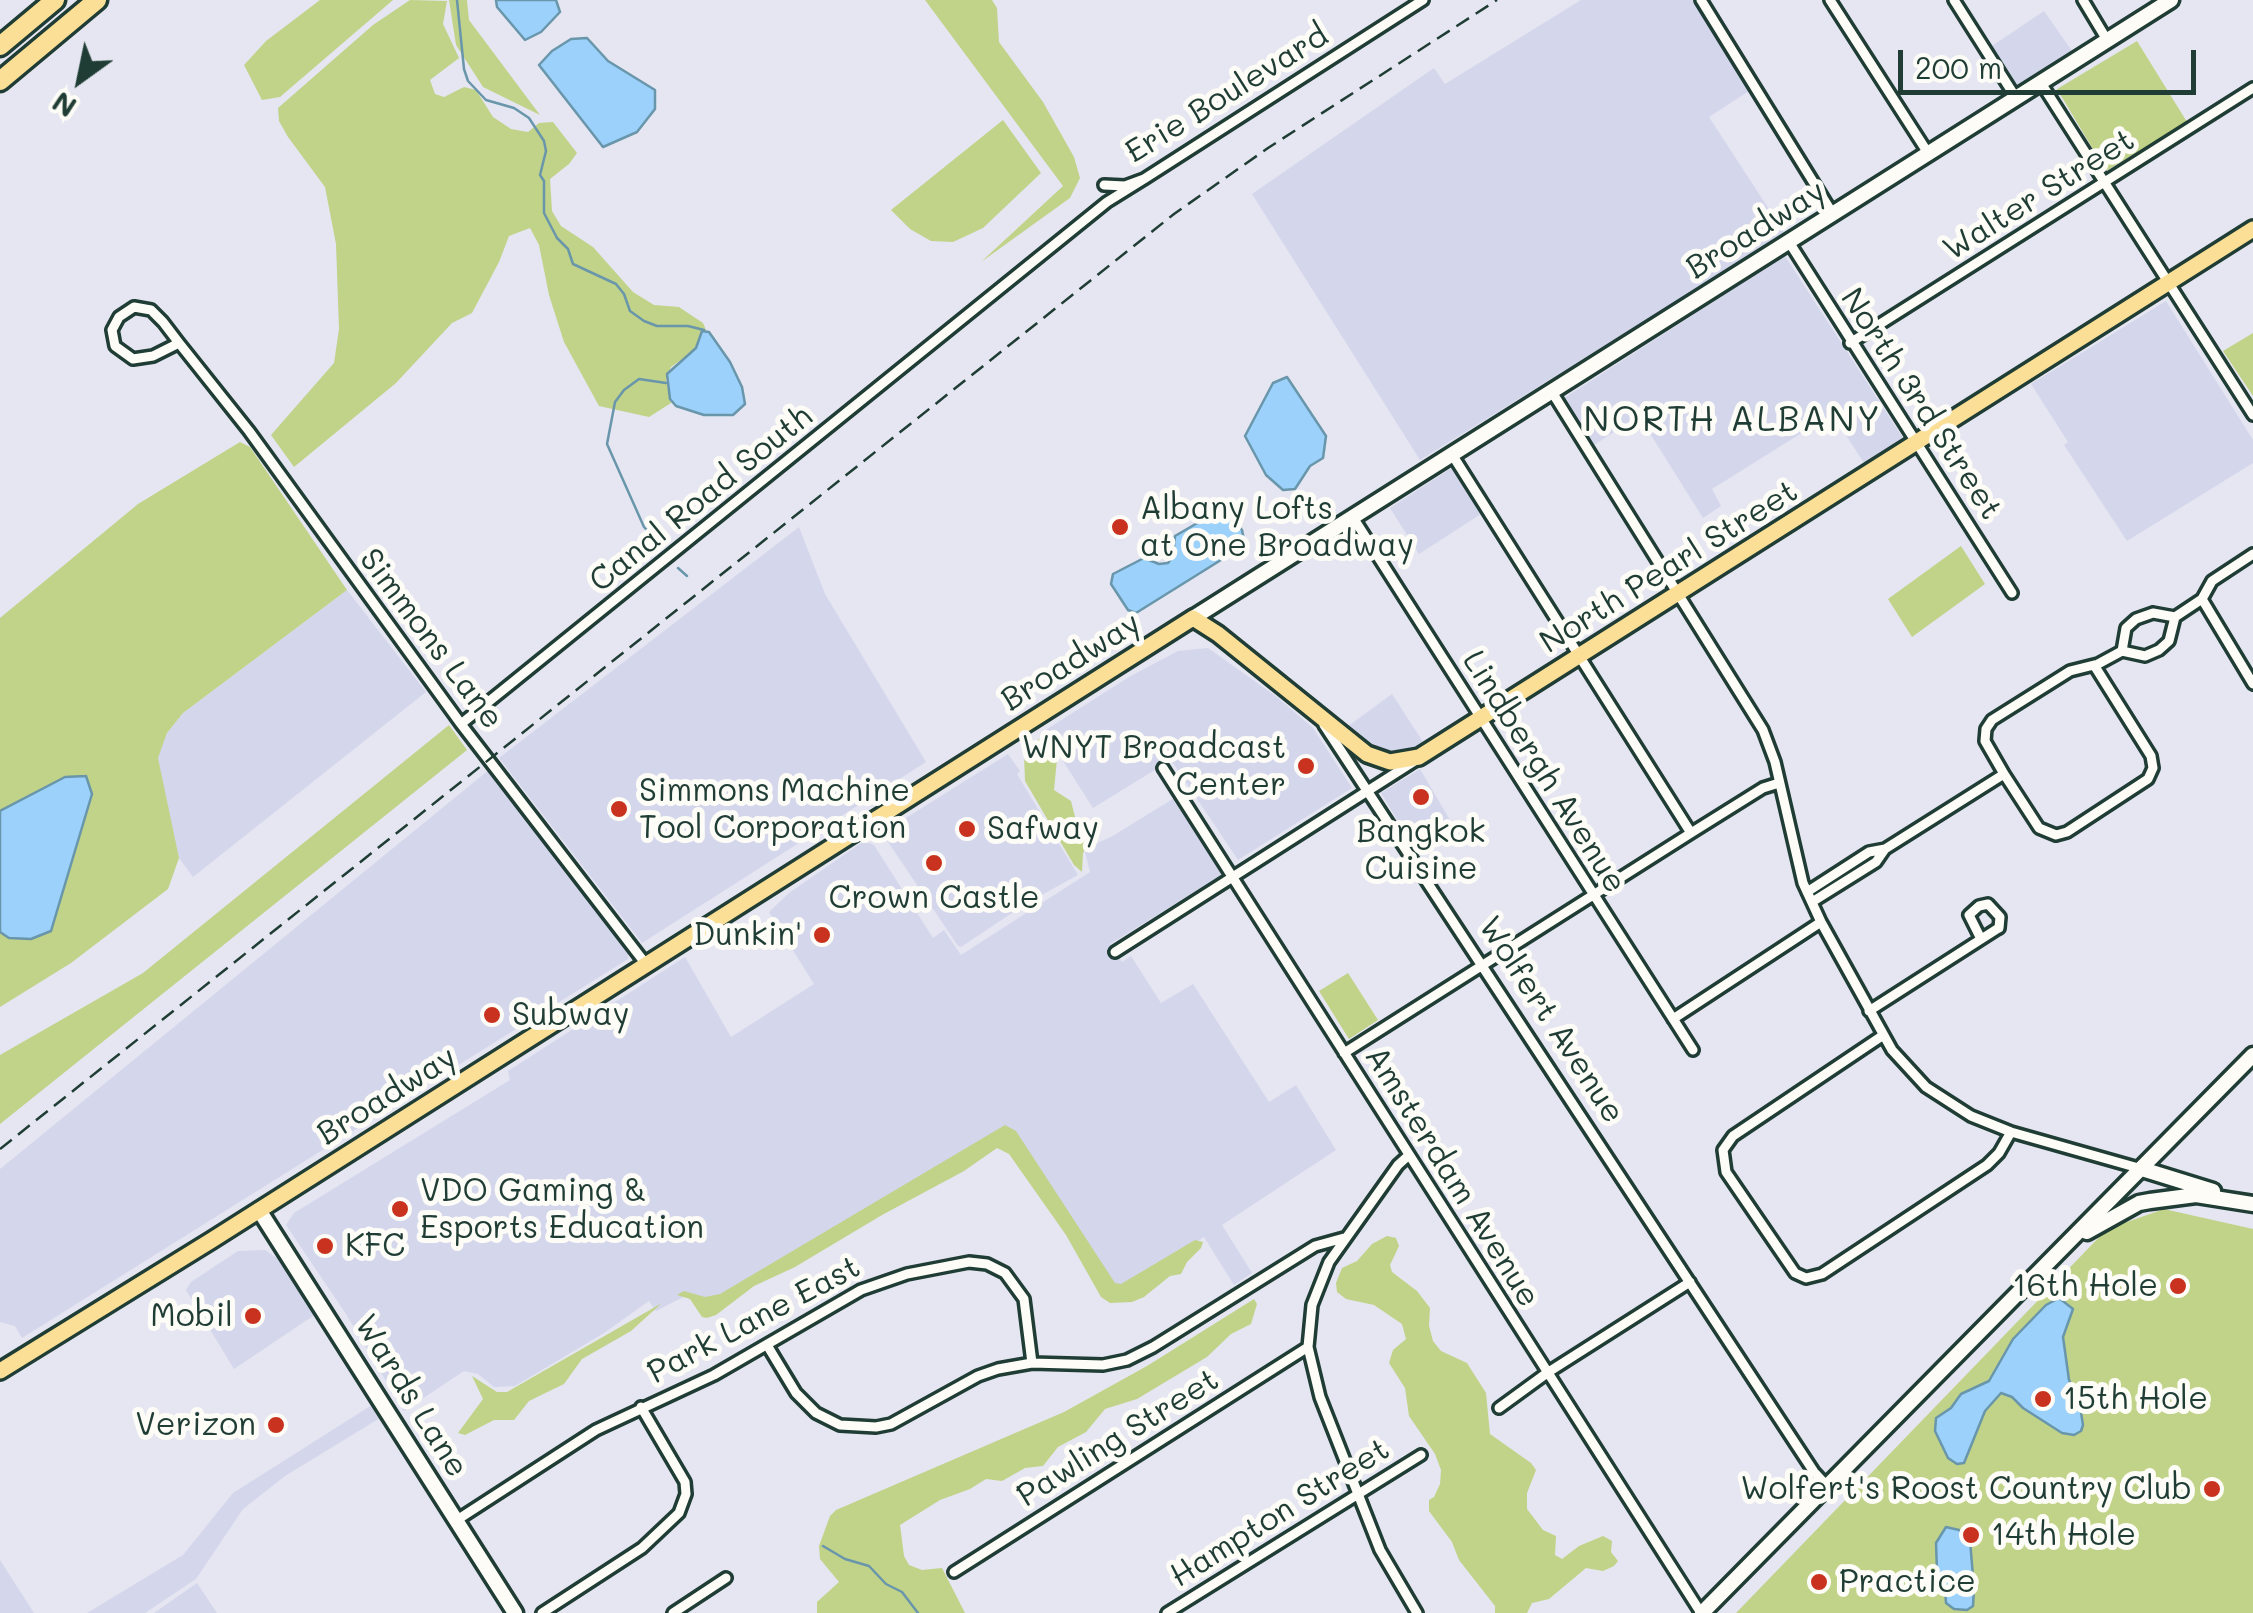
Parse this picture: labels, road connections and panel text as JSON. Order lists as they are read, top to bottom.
{
  "streets": {
    "main road": ["Broadway", "North Pearl Street", "Wolfert Avenue"],
    "street": [
      "Erie Boulevard",
      "Walter Street",
      "North 3rd Street",
      "Canal Road South",
      "Simmons Lane",
      "Lindbergh Avenue",
      "Amsterdam Avenue",
      "Park Lane East",
      "Wards Lane",
      "Pawling Street",
      "Hampton Street"
    ]
  },
  "crossings": [
    ["Erie Boulevard", "Canal Road South"],
    ["Walter Street", "North 3rd Street"],
    ["Broadway", "North 3rd Street"],
    ["Broadway", "Simmons Lane"],
    ["Broadway", "Lindbergh Avenue"],
    ["Broadway", "Wolfert Avenue"],
    ["Broadway", "Wards Lane"],
    ["North 3rd Street", "North Pearl Street"],
    ["Canal Road South", "Simmons Lane"],
    ["North Pearl Street", "Lindbergh Avenue"],
    ["North Pearl Street", "Wolfert Avenue"],
    ["North Pearl Street", "Amsterdam Avenue"],
    ["Park Lane East", "Wards Lane"]
  ],
  "districts": ["NORTH ALBANY"],
  "places": [
    "Albany Lofts at One Broadway",
    "WNYT Broadcast Center",
    "Bangkok Cuisine",
    "Simmons Machine Tool Corporation",
    "Safway",
    "Crown Castle",
    "Dunkin'",
    "Subway",
    "VDO Gaming & Esports Education",
    "KFC",
    "16th Hole",
    "Mobil",
    "15th Hole",
    "Verizon",
    "Wolfert's Roost Country Club",
    "14th Hole",
    "Practice"
  ],
  "scale_bar": "200 m",
  "north": "bottom left"
}
